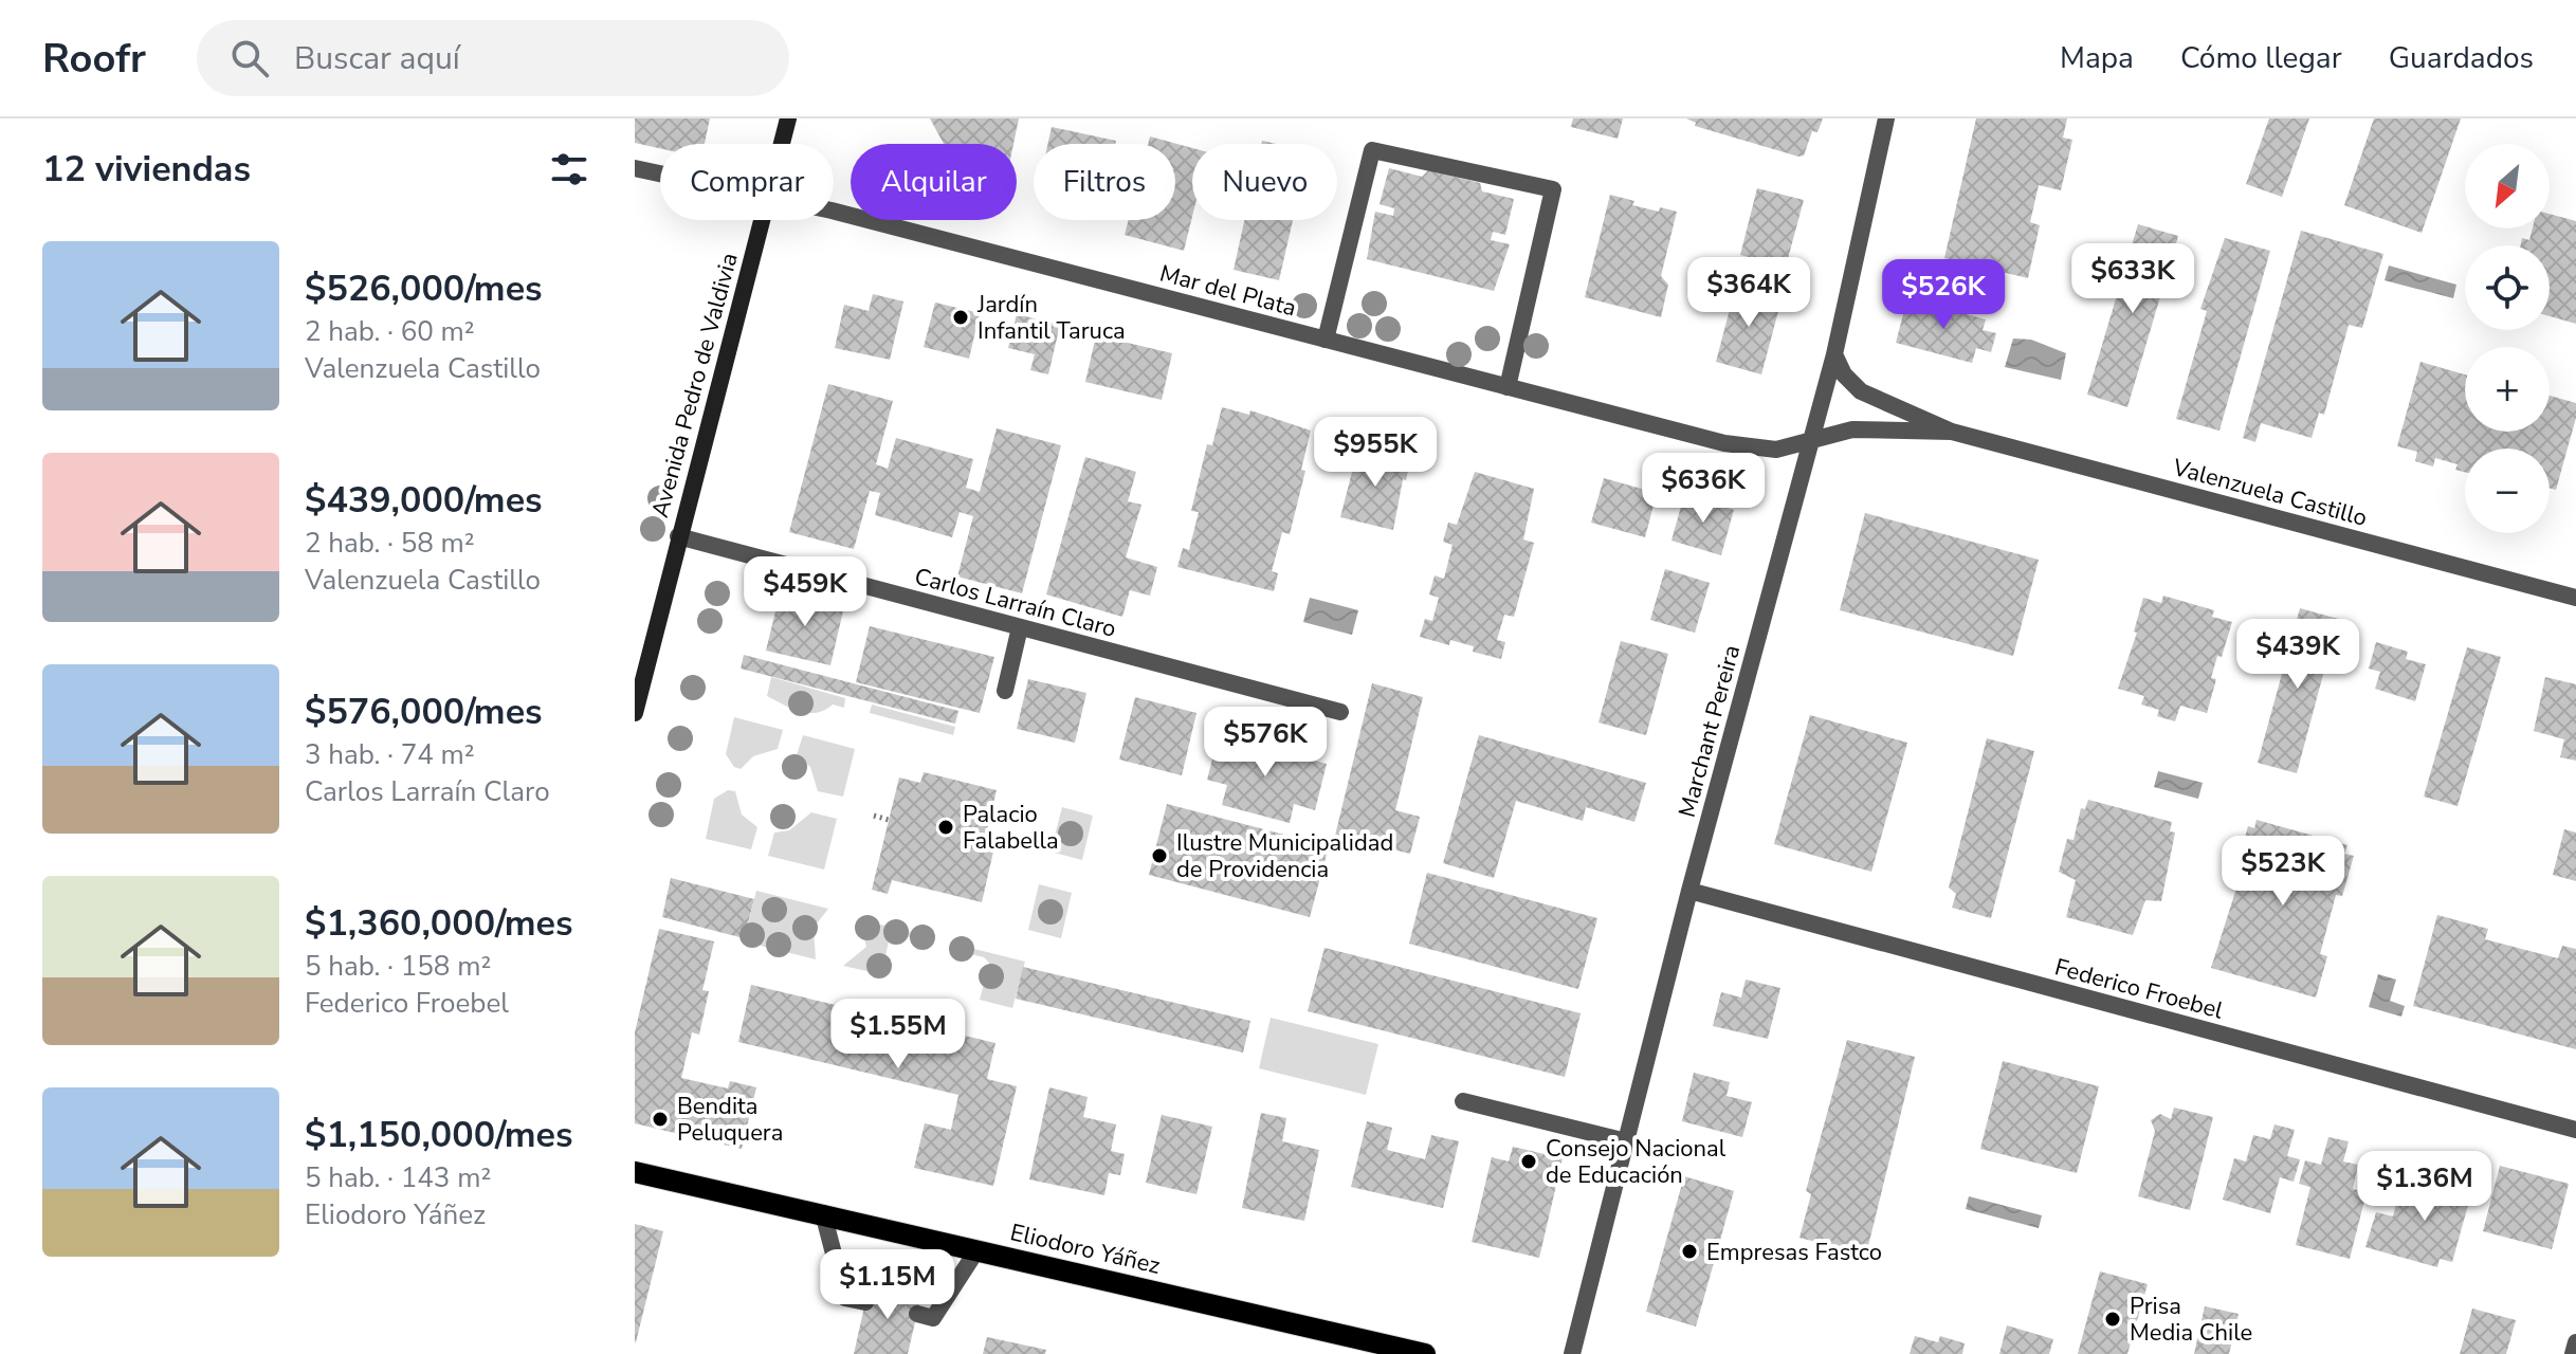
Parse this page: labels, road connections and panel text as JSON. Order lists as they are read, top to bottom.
{
  "streets": {
    "main road": ["Avenida Pedro de Valdivia", "Eliodoro Yáñez"],
    "street": [
      "Mar del Plata",
      "Valenzuela Castillo",
      "Carlos Larraín Claro",
      "Marchant Pereira",
      "Federico Froebel"
    ]
  },
  "crossings": [
    ["Mar del Plata", "Valenzuela Castillo"],
    ["Mar del Plata", "Marchant Pereira"],
    ["Avenida Pedro de Valdivia", "Carlos Larraín Claro"],
    ["Valenzuela Castillo", "Marchant Pereira"],
    ["Marchant Pereira", "Federico Froebel"]
  ],
  "places": [
    "Jardín Infantil Taruca",
    "Palacio Falabella",
    "Ilustre Municipalidad de Providencia",
    "Bendita Peluquera",
    "Consejo Nacional de Educación",
    "Empresas Fastco",
    "Prisa Media Chile"
  ],
  "north": "bottom left",
  "page": {
    "header": "Roofr",
    "search": "Buscar aquí",
    "nav": ["Mapa", "Cómo llegar", "Guardados"],
    "heading": "12 viviendas",
    "map_buttons": ["+", "−"],
    "chip": [
      "Comprar",
      "Alquilar",
      "Filtros",
      "Nuevo"
    ],
    "list": [
      {
        "name": "$526,000/mes",
        "note": "2 hab. · 60 m² · Valenzuela Castillo"
      },
      {
        "name": "$439,000/mes",
        "note": "2 hab. · 58 m² · Valenzuela Castillo"
      },
      {
        "name": "$576,000/mes",
        "note": "3 hab. · 74 m² · Carlos Larraín Claro"
      },
      {
        "name": "$1,360,000/mes",
        "note": "5 hab. · 158 m² · Federico Froebel"
      },
      {
        "name": "$1,150,000/mes",
        "note": "5 hab. · 143 m² · Eliodoro Yáñez"
      }
    ],
    "price": [
      "$633K",
      "$364K",
      "$526K",
      "$955K",
      "$636K",
      "$459K",
      "$439K",
      "$576K",
      "$523K",
      "$1.55M",
      "$1.36M",
      "$1.15M"
    ]
  }
}
